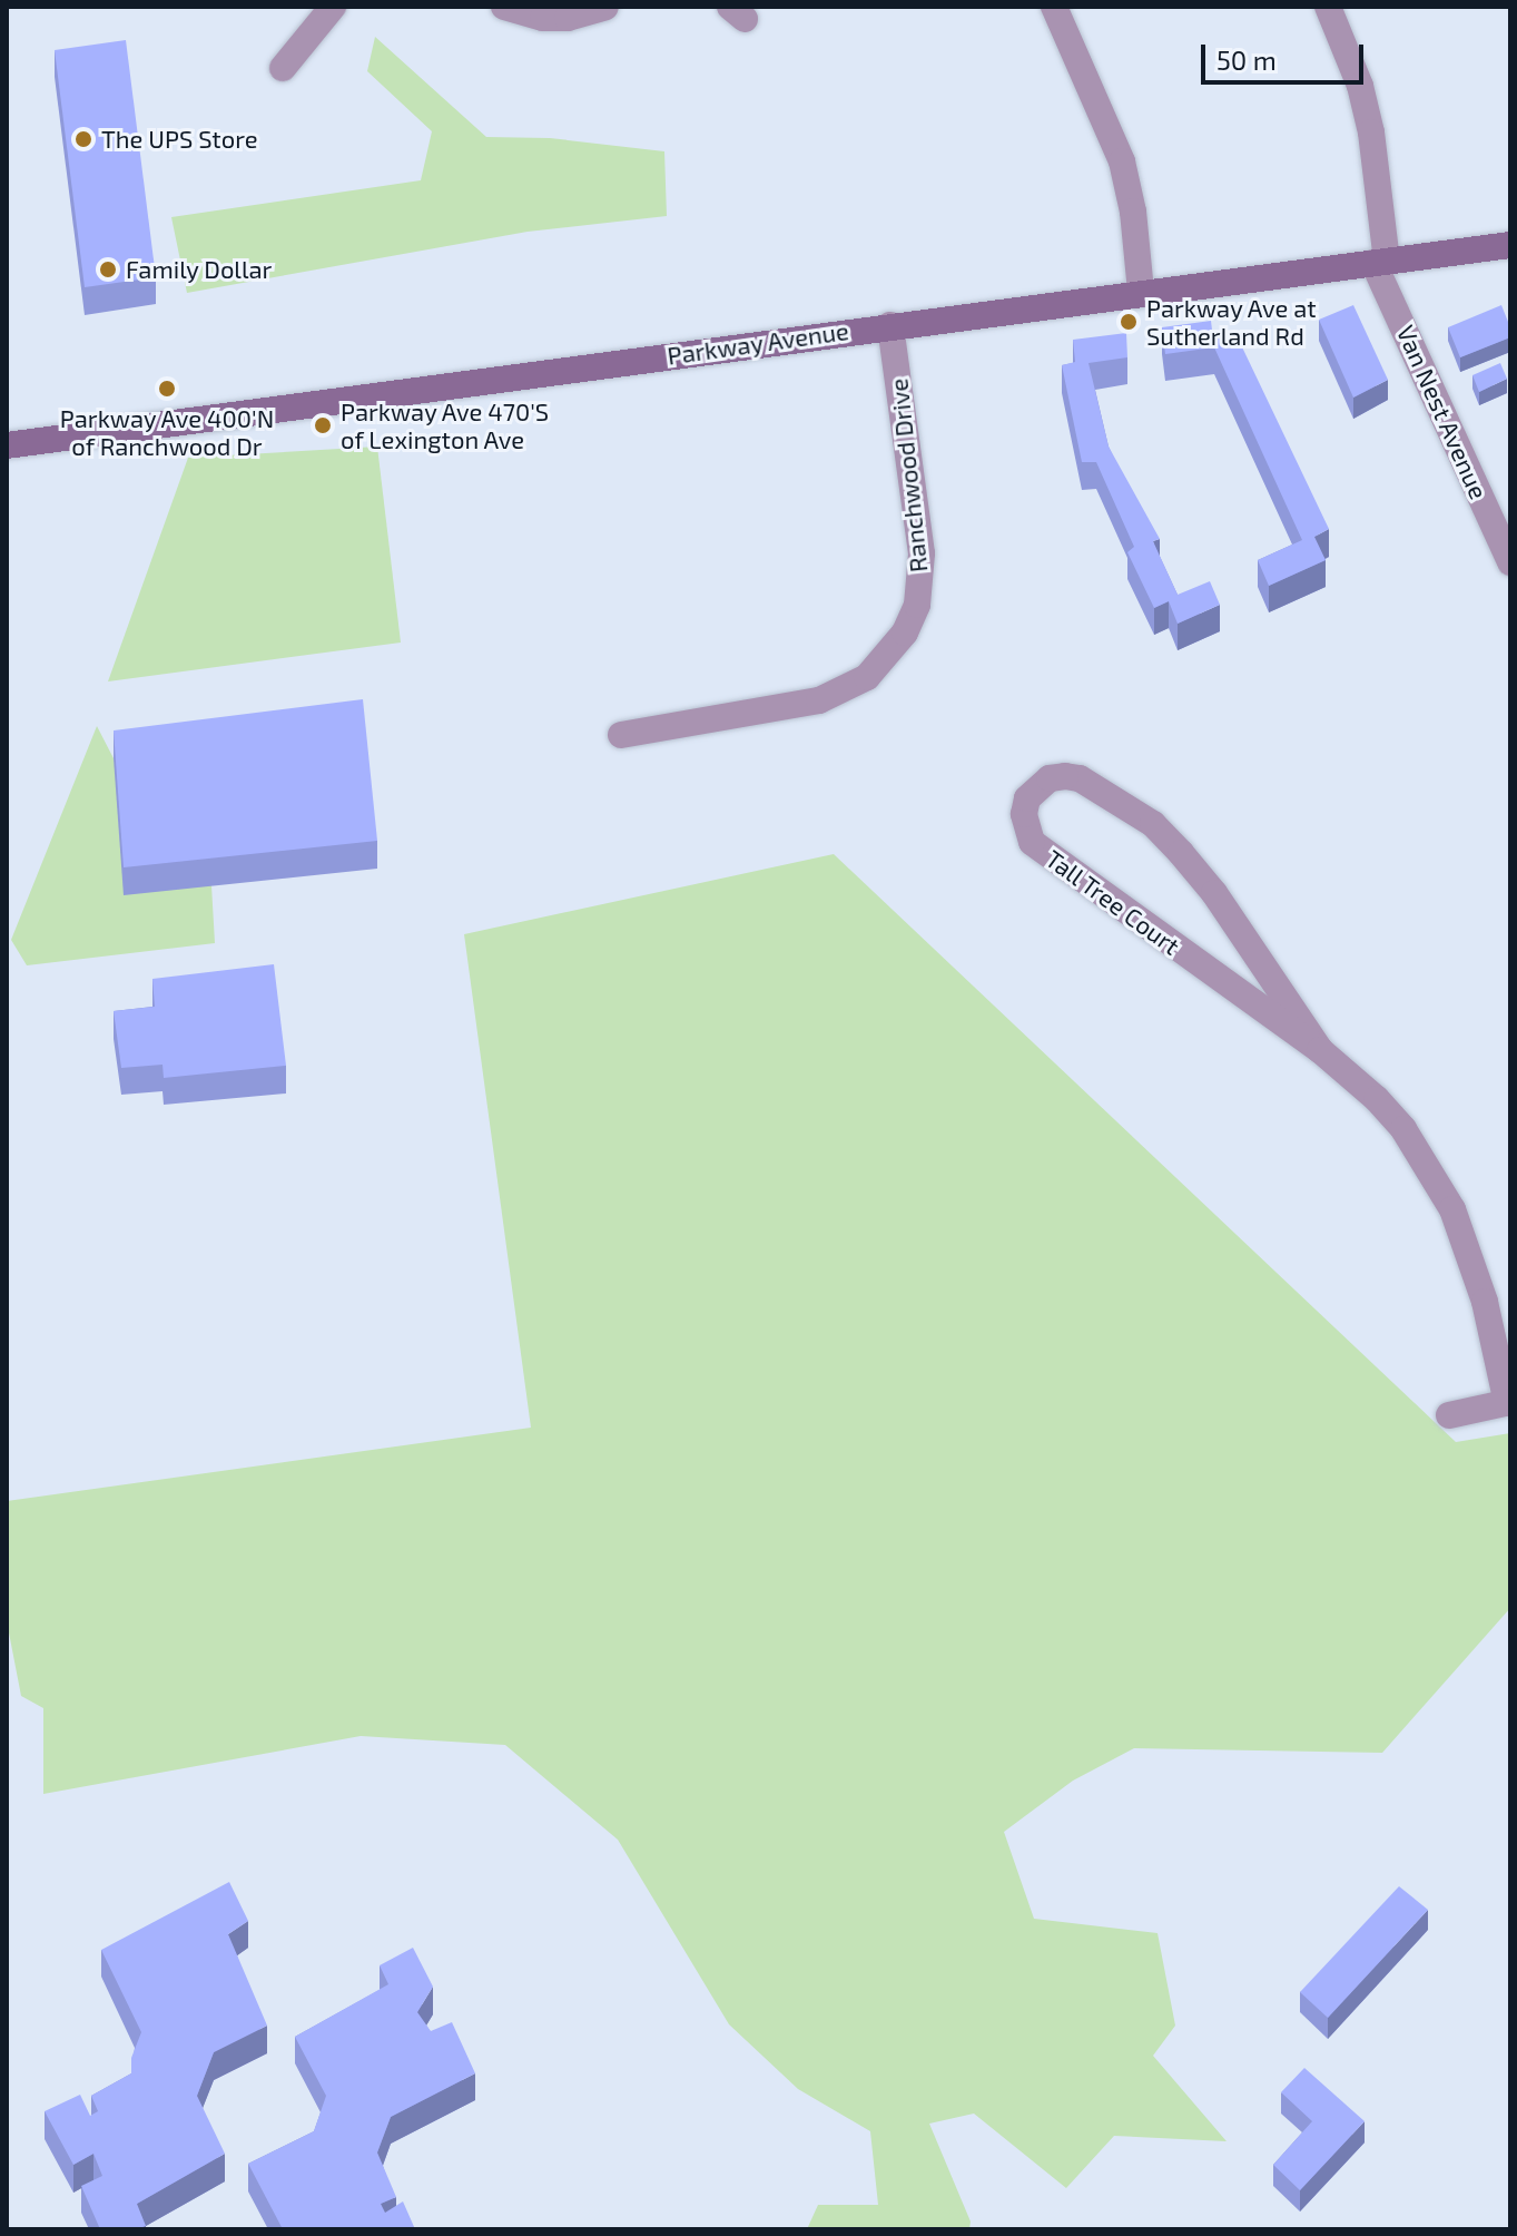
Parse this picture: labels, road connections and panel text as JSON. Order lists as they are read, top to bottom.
{
  "streets": {
    "main road": ["Parkway Avenue"],
    "street": ["Van Nest Avenue", "Ranchwood Drive", "Tall Tree Court"]
  },
  "crossings": [
    ["Parkway Avenue", "Van Nest Avenue"],
    ["Parkway Avenue", "Ranchwood Drive"]
  ],
  "places": [
    "The UPS Store",
    "Family Dollar",
    "Parkway Ave at Sutherland Rd",
    "Parkway Ave 400'N of Ranchwood Dr",
    "Parkway Ave 470'S of Lexington Ave"
  ],
  "scale_bar": "50 m"
}
